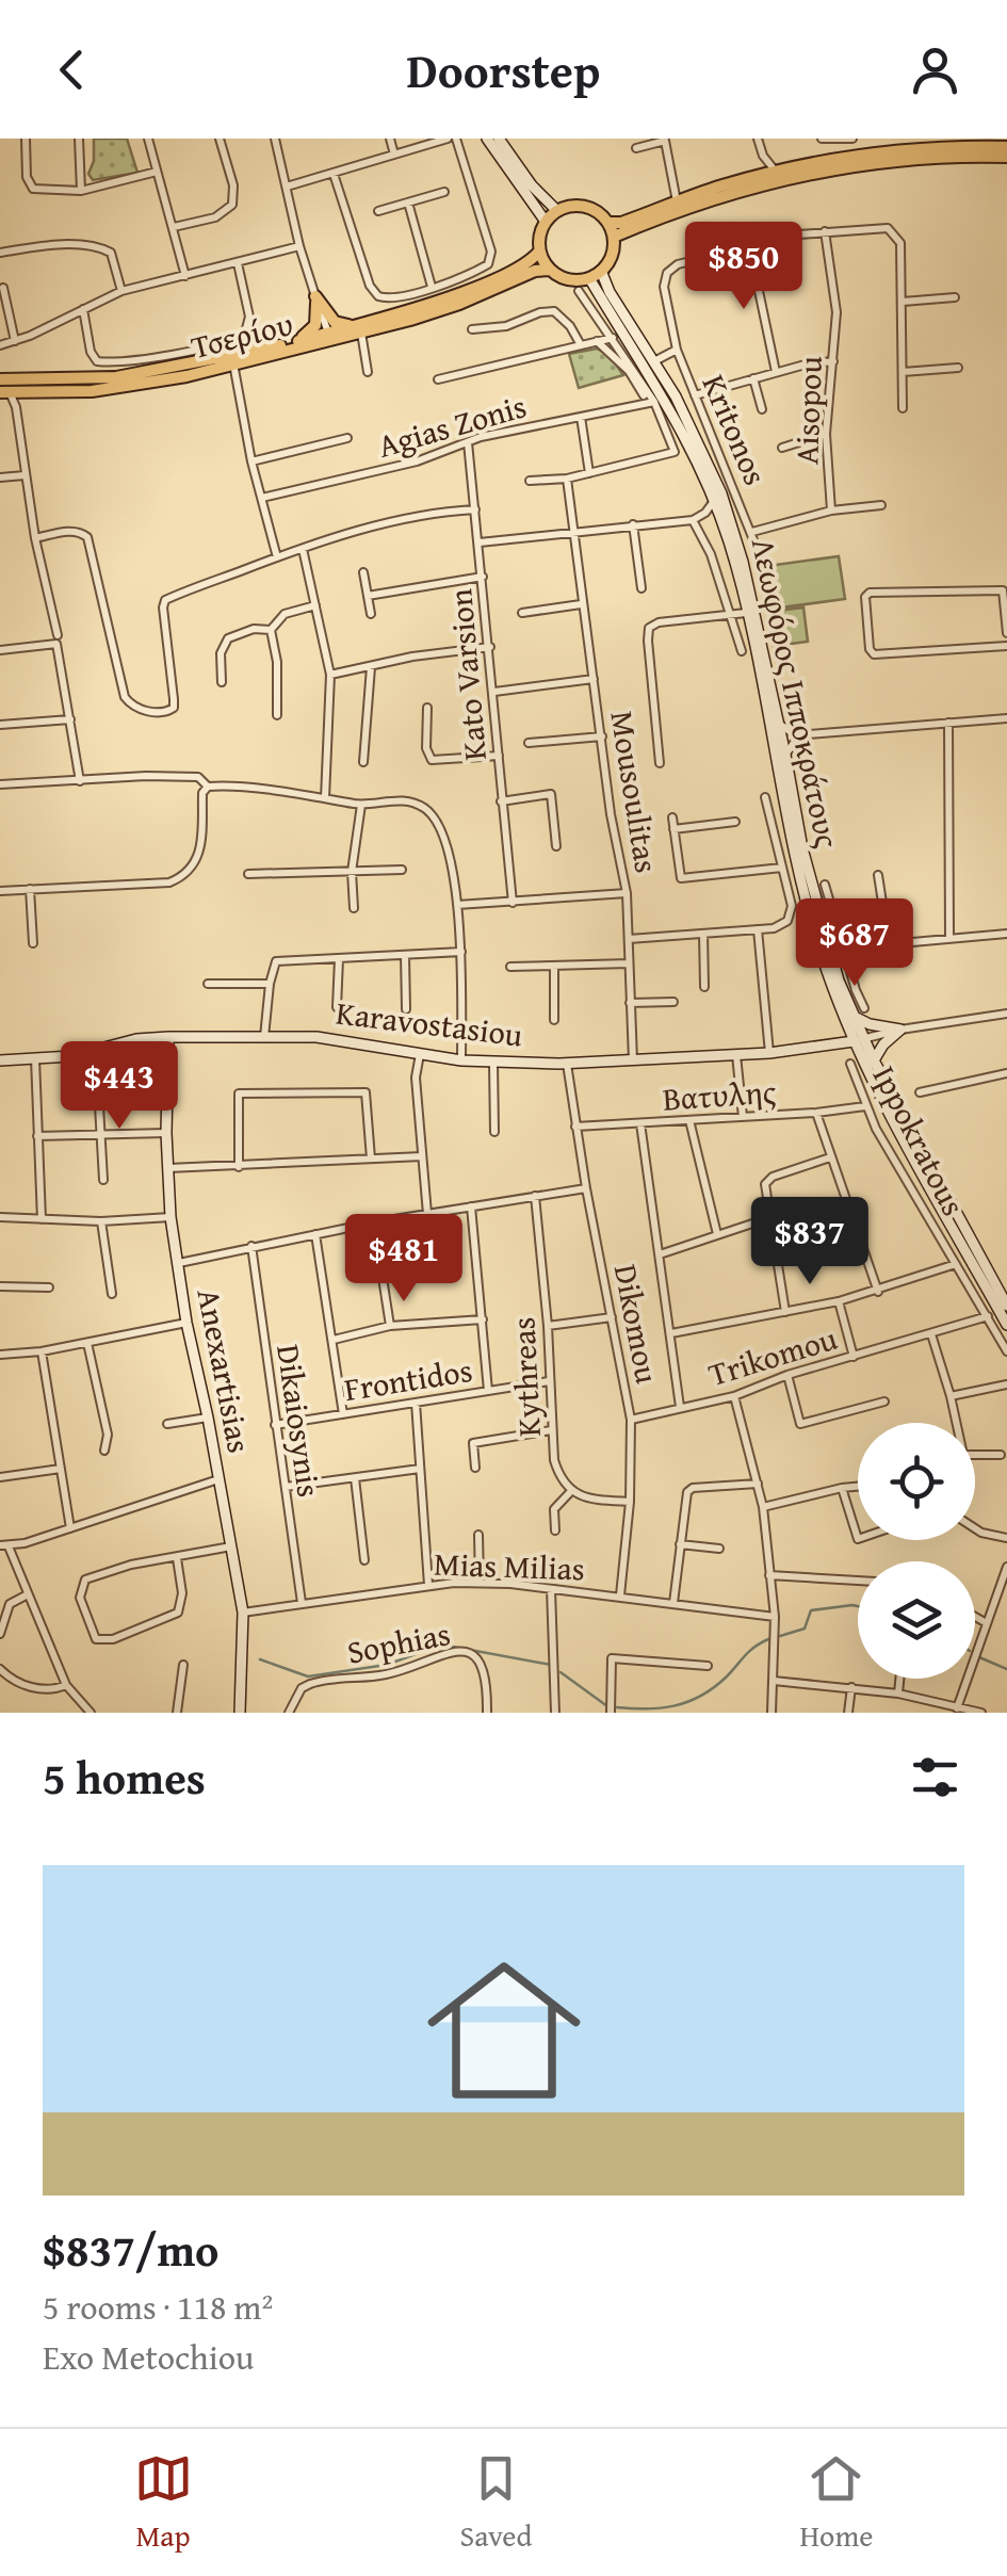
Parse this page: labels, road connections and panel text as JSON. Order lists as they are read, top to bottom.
{
  "streets": {
    "main road": [
      "Τσερίου",
      "Λεωφόρος Ιπποκράτους",
      "Karavostasiou",
      "Anexartisias"
    ],
    "street": [
      "Aisopou",
      "Agias Zonis",
      "Kritonos",
      "Kato Varsion",
      "Mousoulitas",
      "Βατυλης",
      "Ippokratous",
      "Dikomou",
      "Trikomou",
      "Kythreas",
      "Frontidos",
      "Dikaiosynis",
      "Mias Milias",
      "Sophias"
    ]
  },
  "crossings": [
    ["Τσερίου", "Λεωφόρος Ιπποκράτους"],
    ["Aisopou", "Kritonos"],
    ["Agias Zonis", "Kato Varsion"],
    ["Λεωφόρος Ιπποκράτους", "Karavostasiou"],
    ["Mousoulitas", "Karavostasiou"],
    ["Karavostasiou", "Dikomou"],
    ["Karavostasiou", "Anexartisias"],
    ["Βατυλης", "Ippokratous"],
    ["Βατυλης", "Dikomou"],
    ["Ippokratous", "Trikomou"],
    ["Dikomou", "Trikomou"],
    ["Dikomou", "Mias Milias"],
    ["Anexartisias", "Mias Milias"],
    ["Kythreas", "Frontidos"],
    ["Frontidos", "Dikaiosynis"],
    ["Dikaiosynis", "Mias Milias"]
  ],
  "page": {
    "header": "Doorstep",
    "price": [
      "$850",
      "$687",
      "$443",
      "$837",
      "$481"
    ],
    "heading": "5 homes",
    "list": [
      {
        "name": "$837/mo",
        "note": "5 rooms · 118 m² · Exo Metochiou"
      }
    ],
    "tabs": ["Map", "Saved", "Home"]
  }
}
